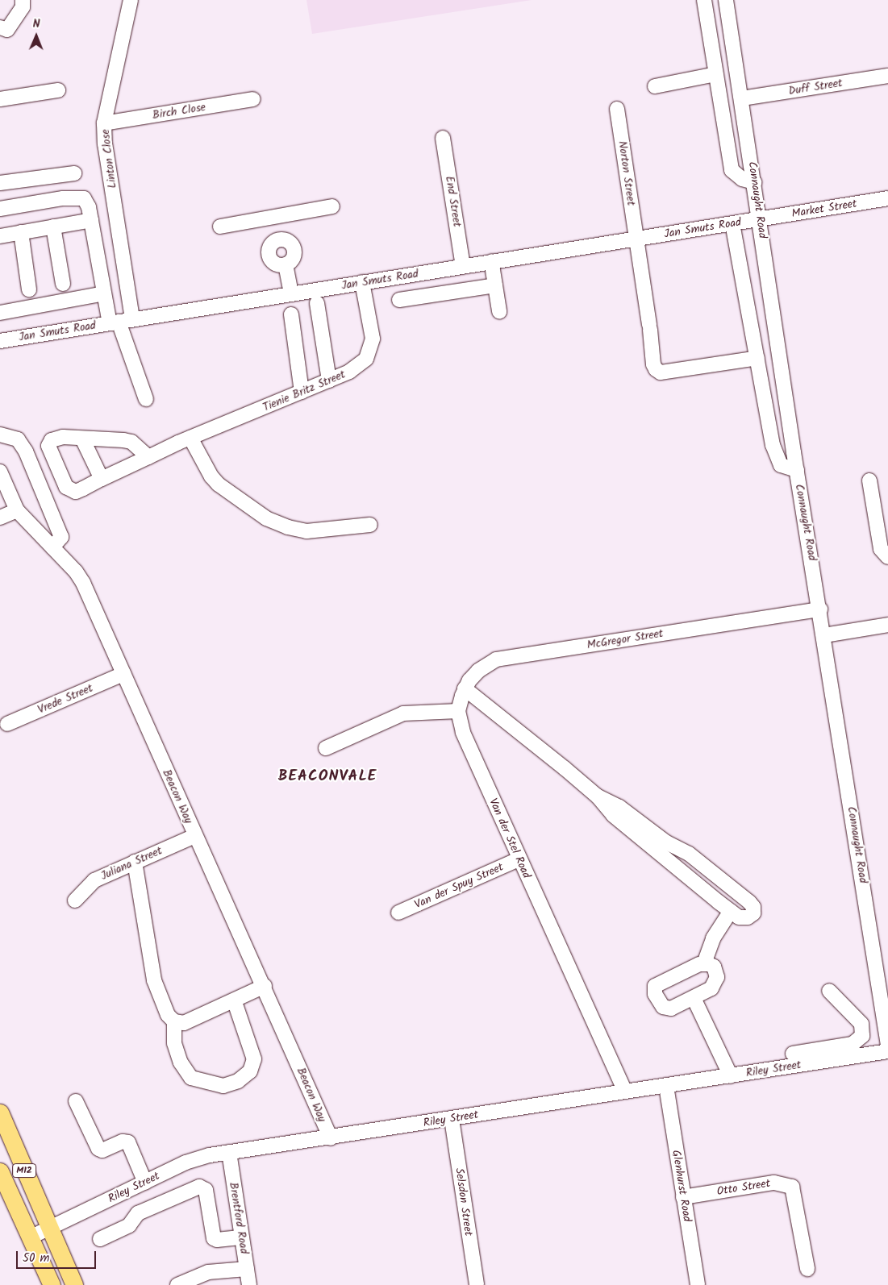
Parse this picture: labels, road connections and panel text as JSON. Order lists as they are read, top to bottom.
{
  "streets": {
    "main road": ["M12"],
    "street": [
      "Duff Street",
      "Birch Close",
      "Linton Close",
      "Norton Street",
      "Connaught Road",
      "End Street",
      "Market Street",
      "Jan Smuts Road",
      "Tienie Britz Street",
      "McGregor Street",
      "Vrede Street",
      "Beacon Way",
      "Van der Stel Road",
      "Juliana Street",
      "Van der Spuy Street",
      "Riley Street",
      "Glenhurst Road",
      "Otto Street",
      "Selsdon Street",
      "Brentford Road"
    ]
  },
  "crossings": [
    ["Duff Street", "Connaught Road"],
    ["Birch Close", "Linton Close"],
    ["Linton Close", "Jan Smuts Road"],
    ["Norton Street", "Jan Smuts Road"],
    ["Connaught Road", "Market Street"],
    ["Connaught Road", "Jan Smuts Road"],
    ["Connaught Road", "McGregor Street"],
    ["End Street", "Jan Smuts Road"],
    ["Market Street", "Jan Smuts Road"],
    ["Jan Smuts Road", "Tienie Britz Street"],
    ["McGregor Street", "Van der Stel Road"],
    ["Vrede Street", "Beacon Way"],
    ["Beacon Way", "Juliana Street"],
    ["Beacon Way", "Riley Street"],
    ["Van der Stel Road", "Van der Spuy Street"],
    ["Van der Stel Road", "Riley Street"],
    ["Riley Street", "M12"],
    ["Riley Street", "Glenhurst Road"],
    ["Riley Street", "Selsdon Street"],
    ["Riley Street", "Brentford Road"],
    ["Glenhurst Road", "Otto Street"]
  ],
  "districts": ["BEACONVALE"],
  "scale_bar": "50 m",
  "north": "top"
}
